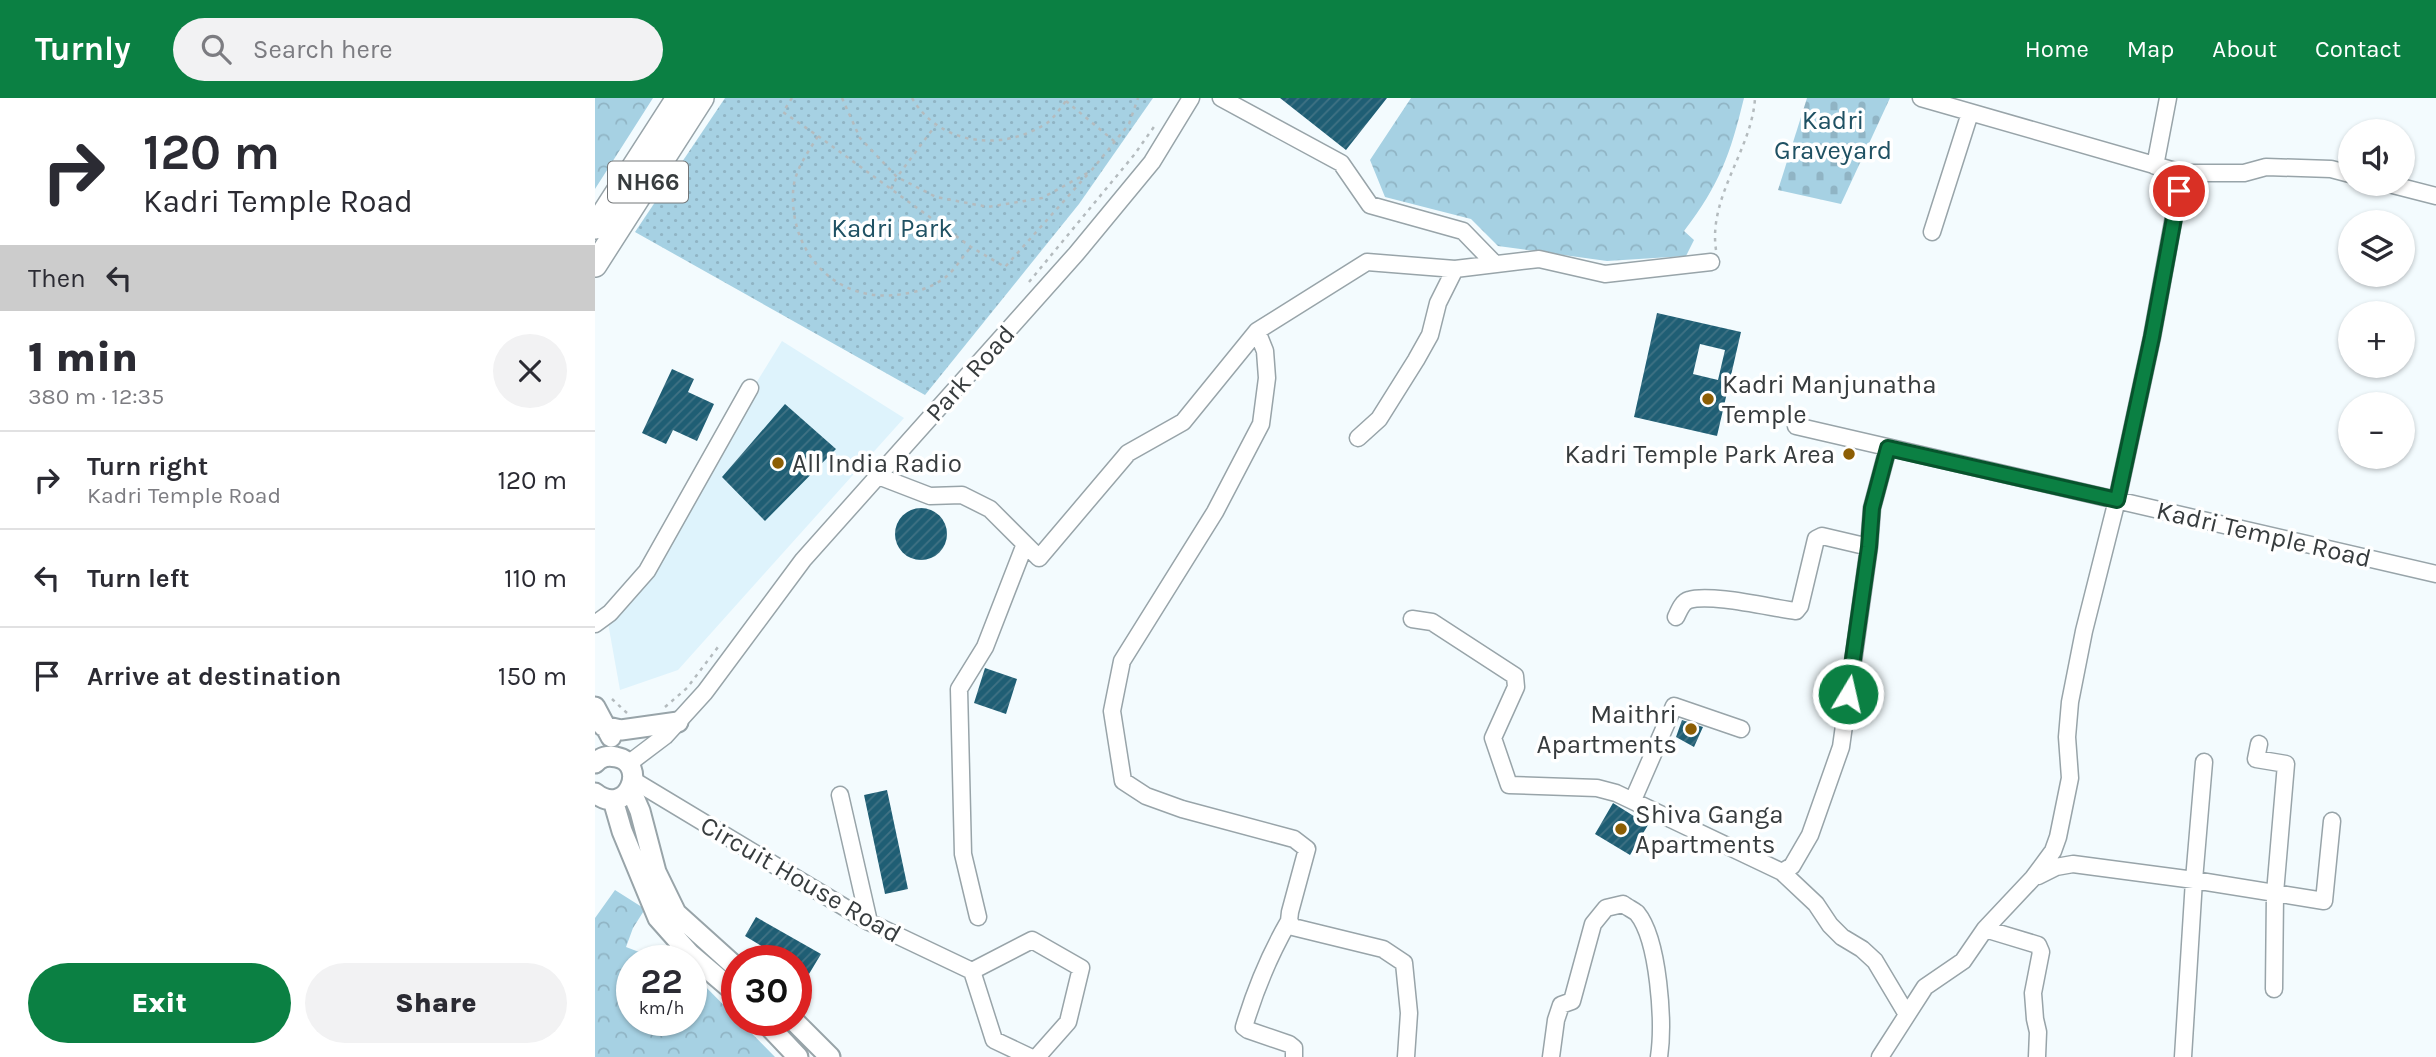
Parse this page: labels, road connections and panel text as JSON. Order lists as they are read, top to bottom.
{
  "streets": {
    "highway": ["NH66"],
    "street": ["Park Road", "Kadri Temple Road", "Circuit House Road"]
  },
  "crossings": [
    ["Park Road", "Circuit House Road"]
  ],
  "parks": ["Kadri Graveyard", "Kadri Park"],
  "places": [
    "Kadri Manjunatha Temple",
    "Kadri Temple Park Area",
    "All India Radio",
    "Maithri Apartments",
    "Shiva Ganga Apartments"
  ],
  "page": {
    "header": "Turnly",
    "search": "Search here",
    "nav": [
      "Home",
      "Map",
      "About",
      "Contact"
    ],
    "turn": ["120 m", "Kadri Temple Road"],
    "map_buttons": ["+", "−"],
    "then": "Then",
    "heading": ["1 min", "380 m · 12:35"],
    "list": [
      {
        "name": "Turn right",
        "note": "Kadri Temple Road",
        "value": "120 m"
      },
      {
        "name": "Turn left",
        "value": "110 m"
      },
      {
        "name": "Arrive at destination",
        "value": "150 m"
      }
    ],
    "speed": "22 km/h",
    "limit": "30",
    "buttons": ["Exit", "Share"]
  }
}
